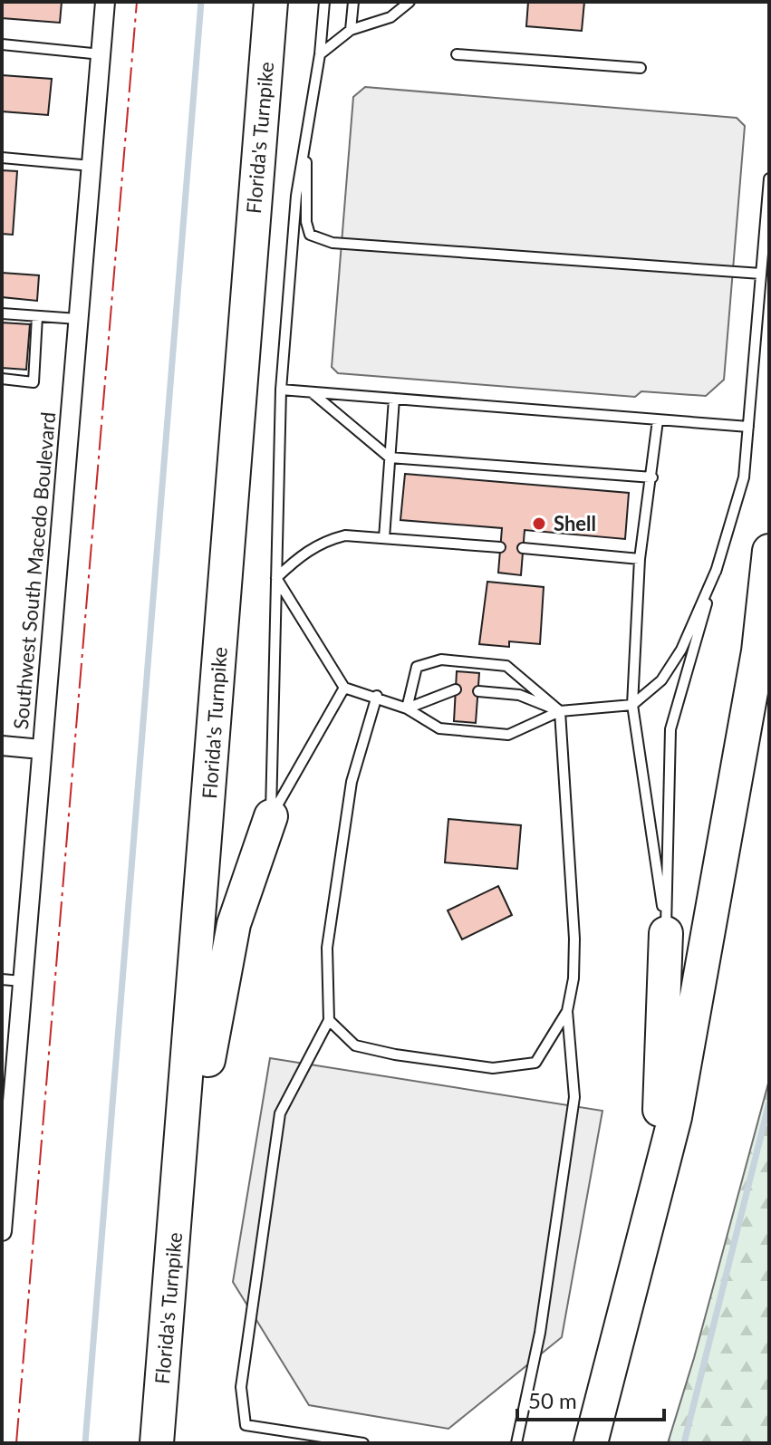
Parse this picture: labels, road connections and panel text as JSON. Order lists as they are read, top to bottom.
{
  "streets": {
    "highway": ["Florida's Turnpike"],
    "street": ["Southwest South Macedo Boulevard"]
  },
  "places": ["Shell"],
  "scale_bar": "50 m"
}
